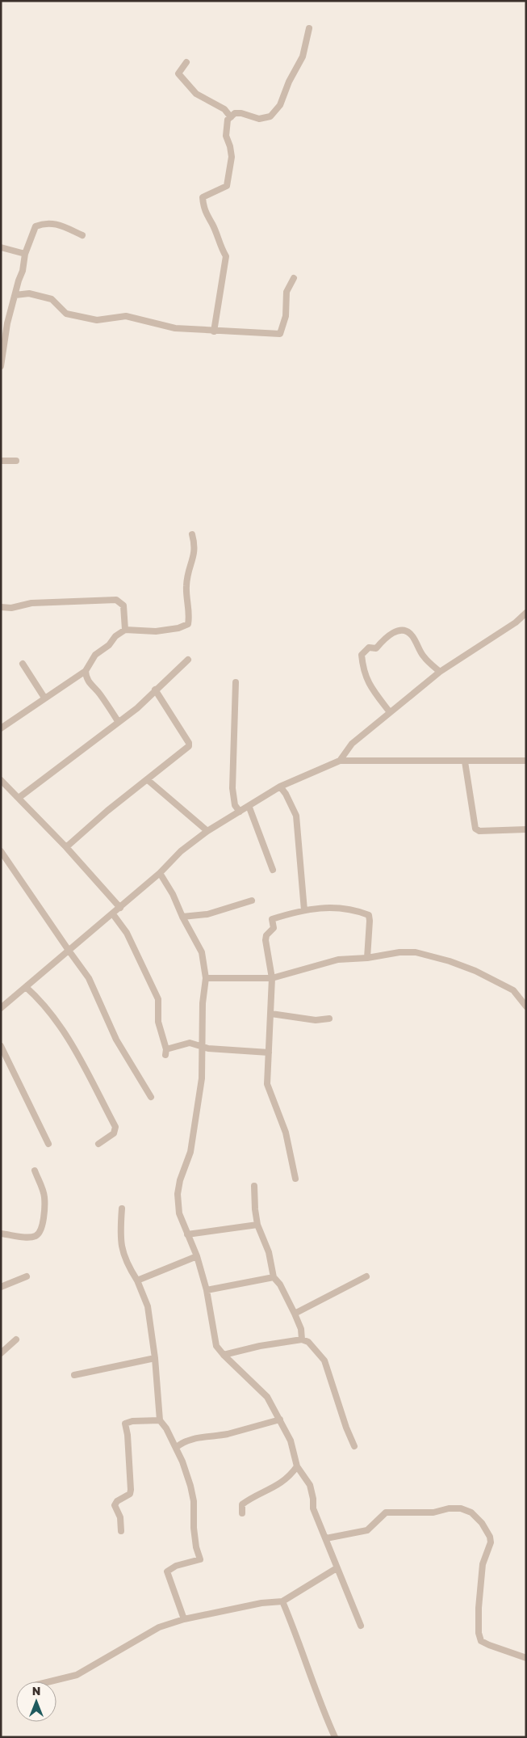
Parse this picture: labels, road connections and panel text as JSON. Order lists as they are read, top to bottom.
{
  "north": "top"
}
